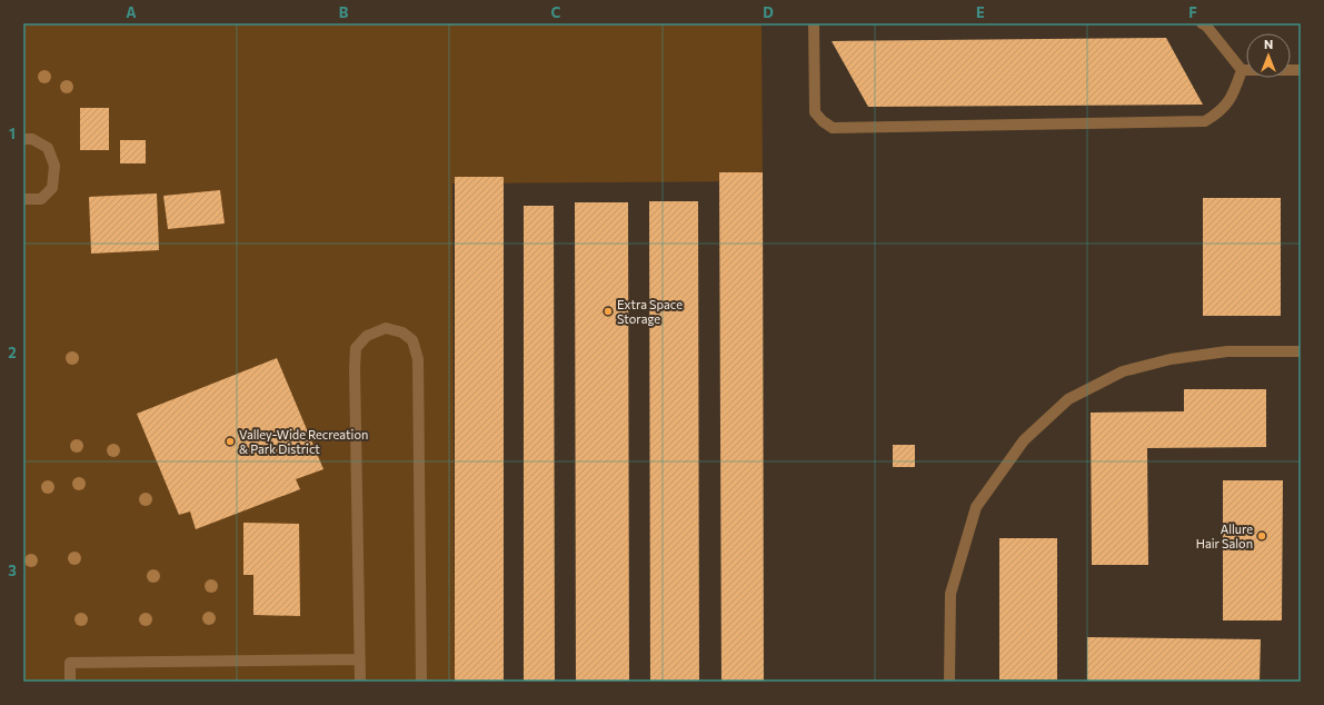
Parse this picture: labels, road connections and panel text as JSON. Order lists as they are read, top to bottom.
{
  "places": ["Extra Space Storage", "Valley-Wide Recreation & Park District", "Allure Hair Salon"],
  "north": "top",
  "grid": {
    "columns": [
      "A",
      "B",
      "C",
      "D",
      "E",
      "F"
    ],
    "rows": ["1", "2", "3"]
  }
}
